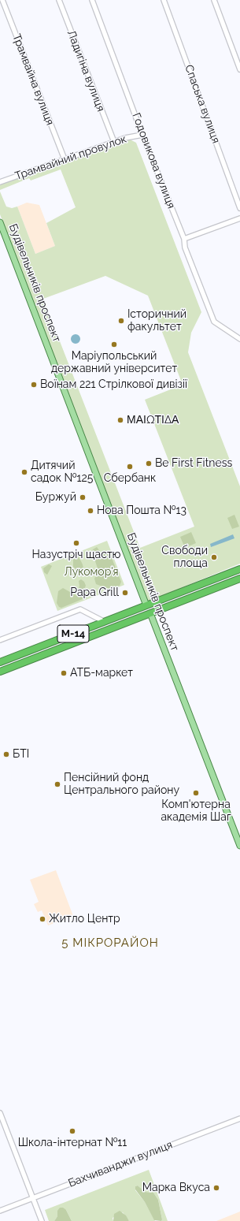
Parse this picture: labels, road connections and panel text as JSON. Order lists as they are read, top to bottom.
{
  "streets": {
    "highway": ["Будівельників проспект", "М-14"],
    "street": [
      "Ладигіна вулиця",
      "Трамвайна вулиця",
      "Спаська вулиця",
      "Трамвайний провулок",
      "Годовикова вулиця",
      "Бахчиванджи вулиця"
    ]
  },
  "crossings": [
    ["Ладигіна вулиця", "Трамвайний провулок"],
    ["Трамвайна вулиця", "Трамвайний провулок"],
    ["Трамвайний провулок", "Годовикова вулиця"],
    ["Будівельників проспект", "М-14"]
  ],
  "districts": ["5 МІКРОРАЙОН"],
  "parks": ["Лукомор'я"],
  "places": [
    "Історичний факультет",
    "Маріупольський державний університет",
    "Воїнам 221 Стрілкової дивізії",
    "ΜΑΙΩΤΙΔΑ",
    "Be First Fitness",
    "Сбербанк",
    "Дитячий садок №125",
    "Буржуӣ",
    "Нова Пошта №13",
    "Назустріч щастю",
    "Свободи площа",
    "Papa Grill",
    "АТБ-маркет",
    "БТІ",
    "Пенсійний фонд Центрального району",
    "Комп'ютерна академія Шаг",
    "Житло Центр",
    "Школа-інтернат №11",
    "Марка Вкуса"
  ]
}
